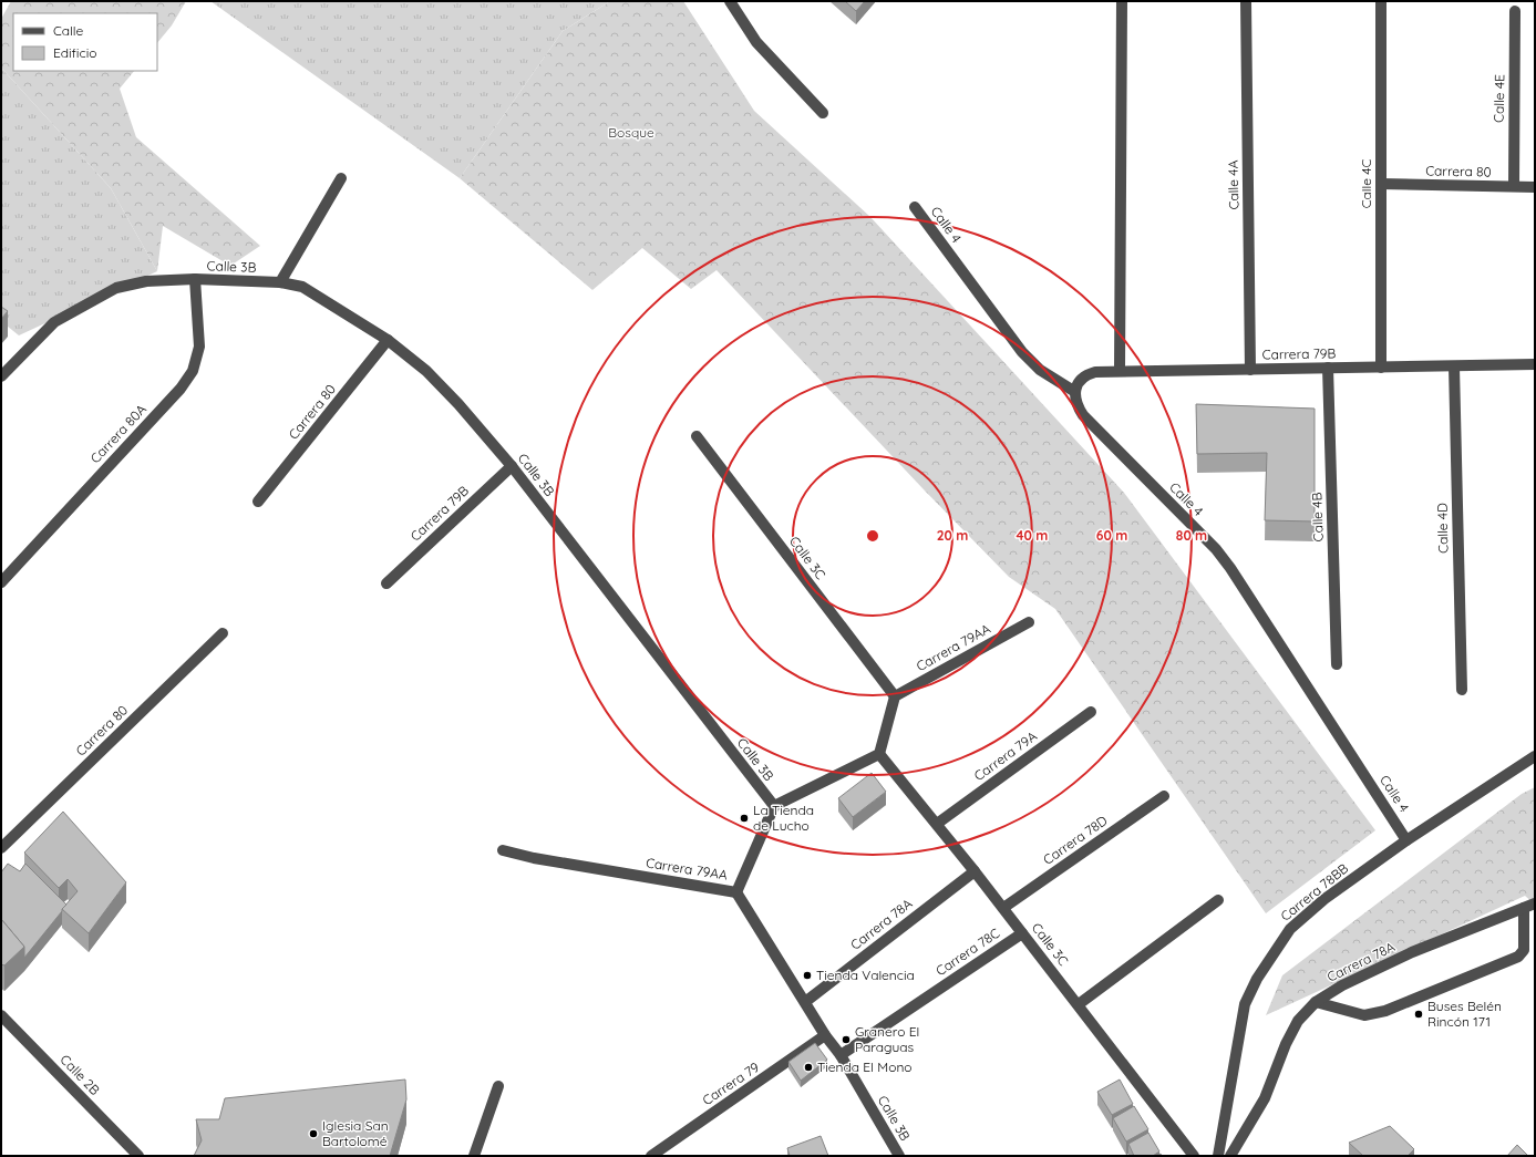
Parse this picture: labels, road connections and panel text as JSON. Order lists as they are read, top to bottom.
{
  "streets": {
    "street": [
      "Calle 4E",
      "Carrera 80",
      "Calle 4C",
      "Calle 4A",
      "Calle 4",
      "Calle 3B",
      "Carrera 79B",
      "Carrera 80A",
      "Calle 4B",
      "Calle 4D",
      "Calle 3C",
      "Carrera 79AA",
      "Carrera 79A",
      "Carrera 78D",
      "Carrera 78BB",
      "Carrera 78A",
      "Carrera 78C",
      "Calle 2B",
      "Carrera 79"
    ]
  },
  "crossings": [
    ["Calle 4E", "Carrera 80"],
    ["Carrera 80", "Calle 4C"],
    ["Carrera 80", "Calle 3B"],
    ["Calle 4C", "Carrera 79B"],
    ["Calle 4A", "Carrera 79B"],
    ["Calle 4", "Carrera 79B"],
    ["Calle 4", "Carrera 78BB"],
    ["Calle 3B", "Carrera 79B"],
    ["Calle 3B", "Carrera 80A"],
    ["Calle 3B", "Carrera 79AA"],
    ["Calle 3B", "Carrera 78A"],
    ["Calle 3B", "Carrera 78C"],
    ["Calle 3B", "Carrera 79"],
    ["Carrera 79B", "Calle 4B"],
    ["Carrera 79B", "Calle 4D"],
    ["Calle 3C", "Carrera 79AA"],
    ["Calle 3C", "Carrera 79A"],
    ["Calle 3C", "Carrera 78D"],
    ["Calle 3C", "Carrera 78A"],
    ["Calle 3C", "Carrera 78C"]
  ],
  "parks": ["Bosque"],
  "places": [
    "La Tienda de Lucho",
    "Tienda Valencia",
    "Buses Belén Rincón 171",
    "Granero El Paraguas",
    "Tienda El Mono",
    "Iglesia San Bartolomé"
  ],
  "legend": ["Calle", "Edificio"],
  "rings": [
    "20 m",
    "40 m",
    "60 m",
    "80 m"
  ]
}
